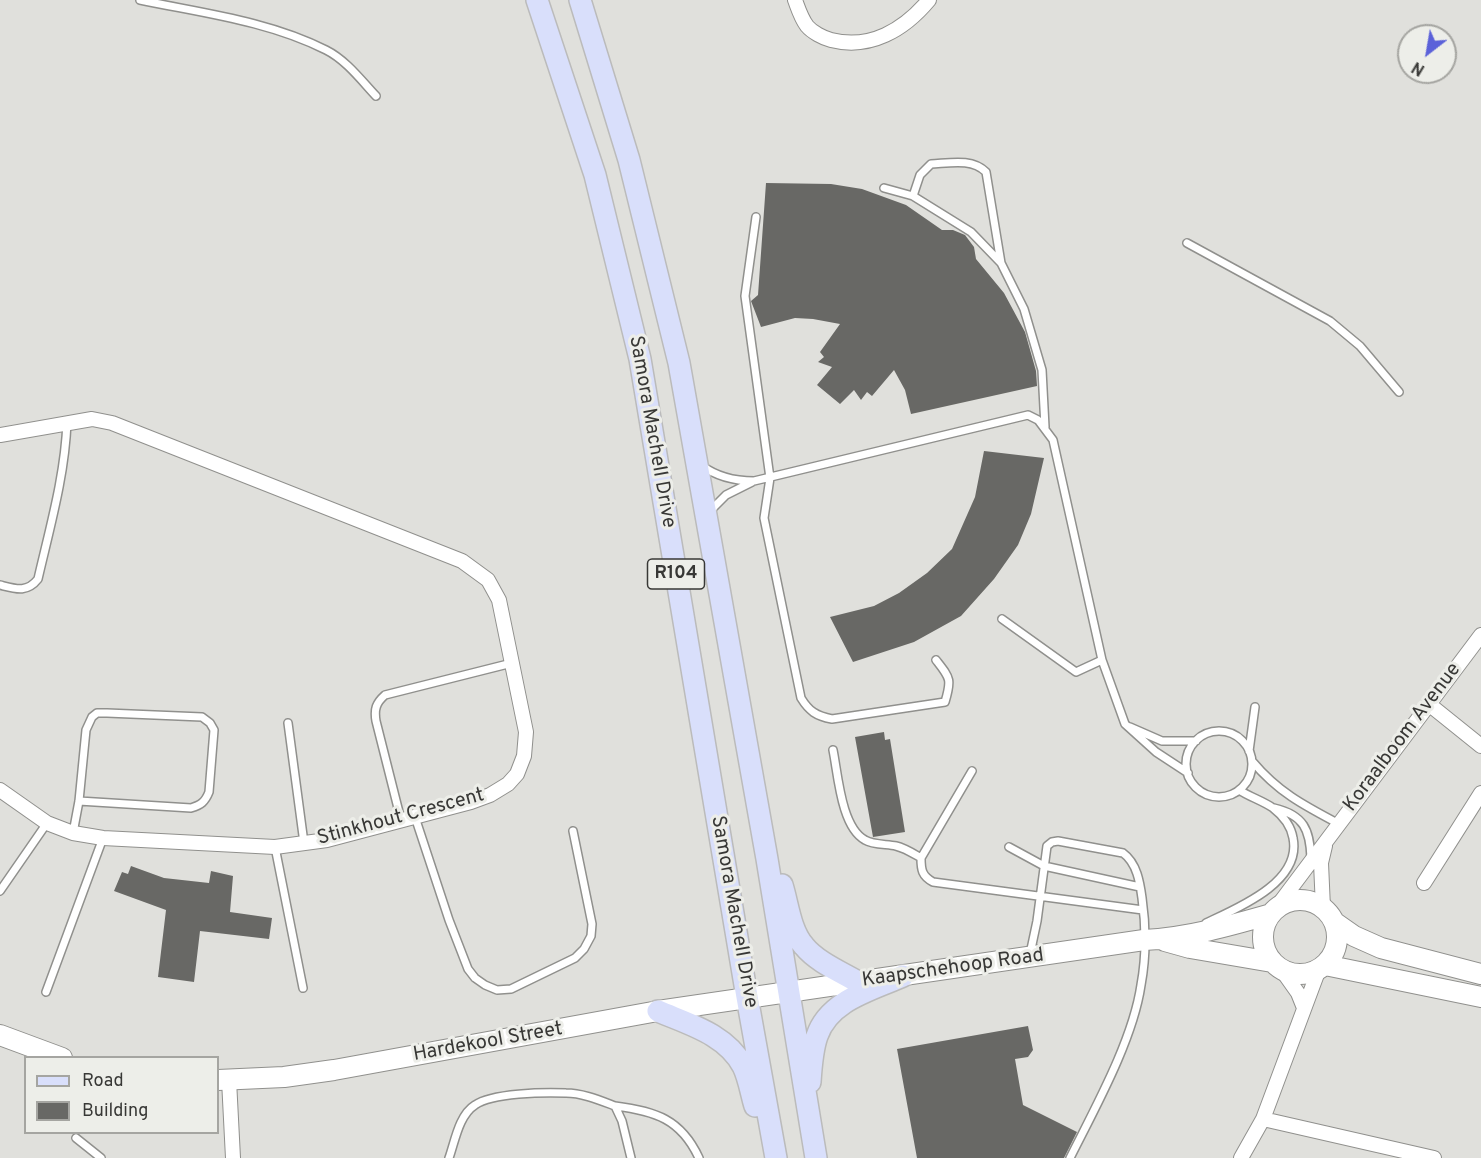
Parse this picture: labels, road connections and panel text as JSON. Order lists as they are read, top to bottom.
{
  "streets": {
    "main road": [
      "Samora Machell Drive",
      "R104",
      "Kaapschehoop Road",
      "Hardekool Street"
    ],
    "street": ["Koraalboom Avenue", "Stinkhout Crescent"]
  },
  "crossings": [
    ["Samora Machell Drive", "Kaapschehoop Road"],
    ["Samora Machell Drive", "Hardekool Street"],
    ["Koraalboom Avenue", "Kaapschehoop Road"],
    ["Kaapschehoop Road", "Hardekool Street"]
  ],
  "legend": ["Road", "Building"],
  "north": "bottom left"
}
